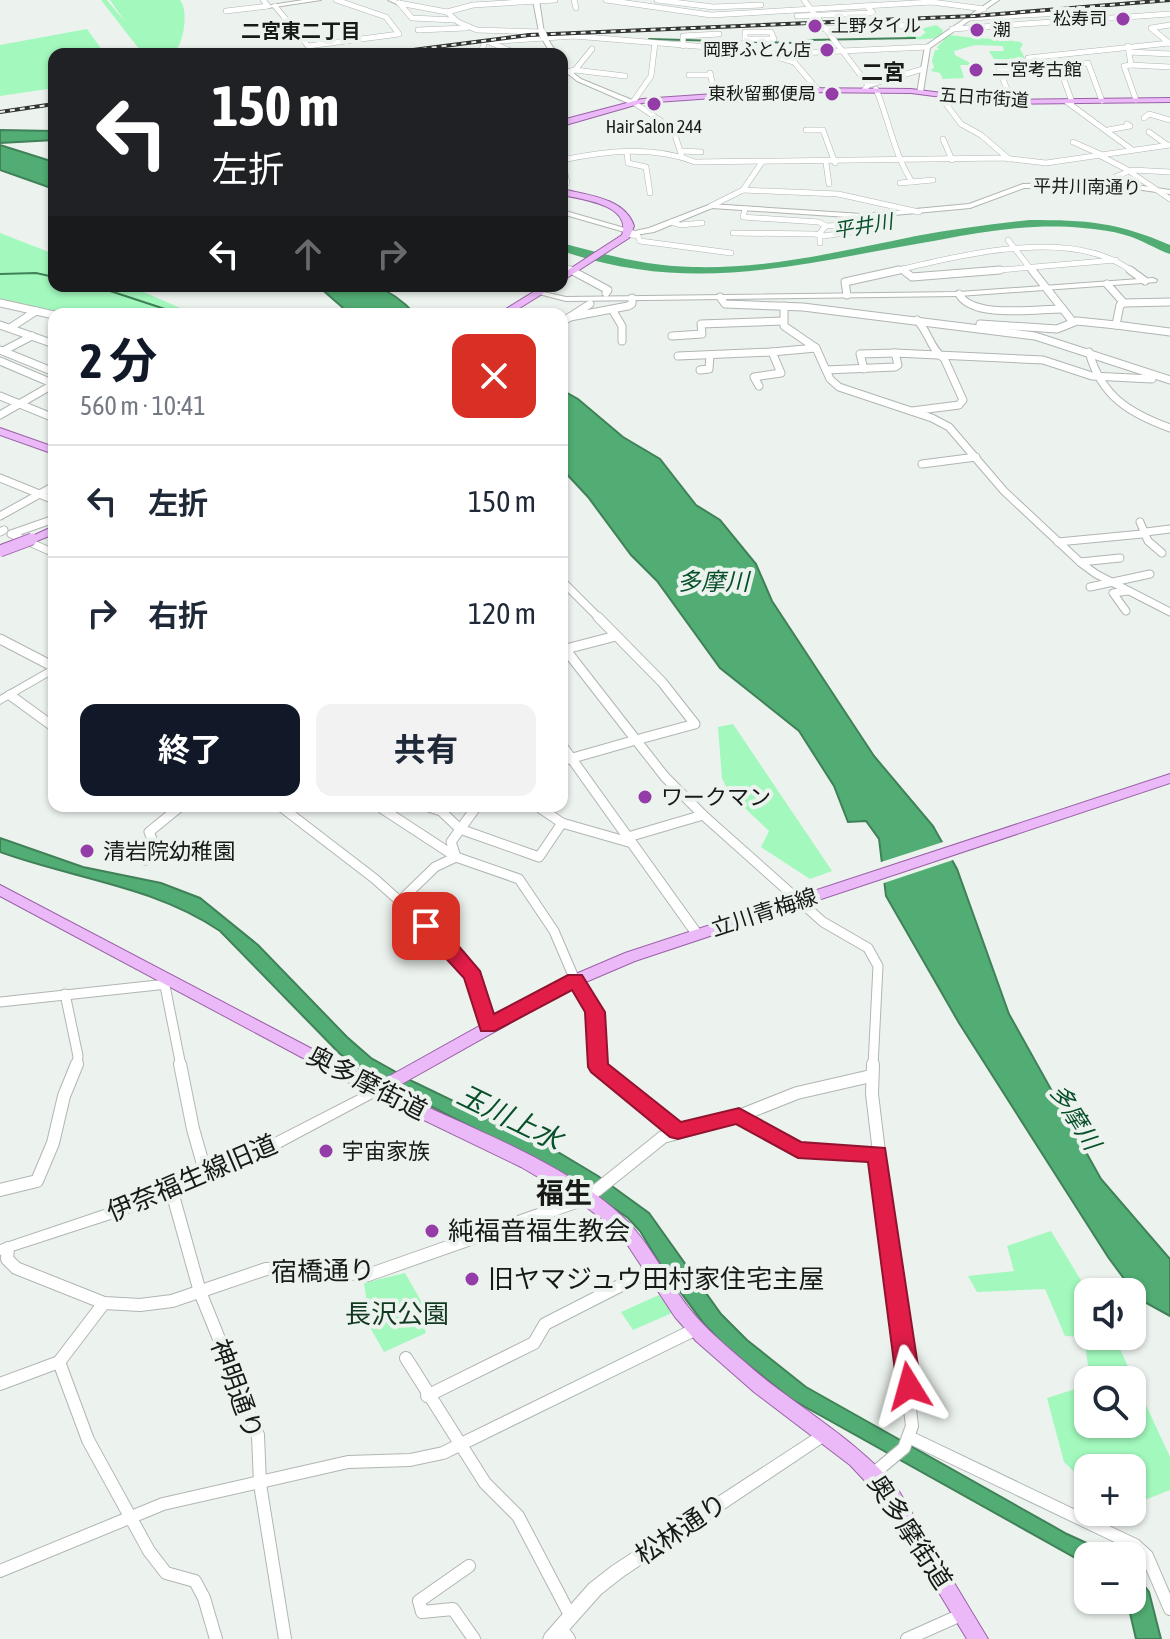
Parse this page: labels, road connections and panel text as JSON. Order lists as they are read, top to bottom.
{
  "streets": {
    "main road": ["五日市街道", "立川青梅線", "奥多摩街道"],
    "street": [
      "平井川南通り",
      "伊奈福生線旧道",
      "宿橋通り",
      "神明通り",
      "松林通り"
    ]
  },
  "crossings": [
    ["立川青梅線", "奥多摩街道"],
    ["立川青梅線", "伊奈福生線旧道"],
    ["奥多摩街道", "伊奈福生線旧道"],
    ["奥多摩街道", "宿橋通り"],
    ["奥多摩街道", "松林通り"],
    ["伊奈福生線旧道", "宿橋通り"],
    ["伊奈福生線旧道", "神明通り"],
    ["宿橋通り", "神明通り"]
  ],
  "districts": ["二宮東二丁目", "二宮", "福生"],
  "water": ["平井川", "多摩川", "玉川上水"],
  "parks": ["長沢公園"],
  "places": [
    "松寿司",
    "上野タイル",
    "潮",
    "岡野ふとん店",
    "二宮考古館",
    "東秋留郵便局",
    "Hair Salon 244",
    "ワークマン",
    "清岩院幼稚園",
    "宇宙家族",
    "純福音福生教会",
    "旧ヤマジュウ田村家住宅主屋"
  ],
  "page": {
    "turn": ["150 m", "左折"],
    "heading": ["2 分", "560 m · 10:41"],
    "list": [
      {
        "name": "左折",
        "value": "150 m"
      },
      {
        "name": "右折",
        "value": "120 m"
      }
    ],
    "buttons": ["終了", "共有"],
    "map_buttons": ["+", "−"]
  }
}
